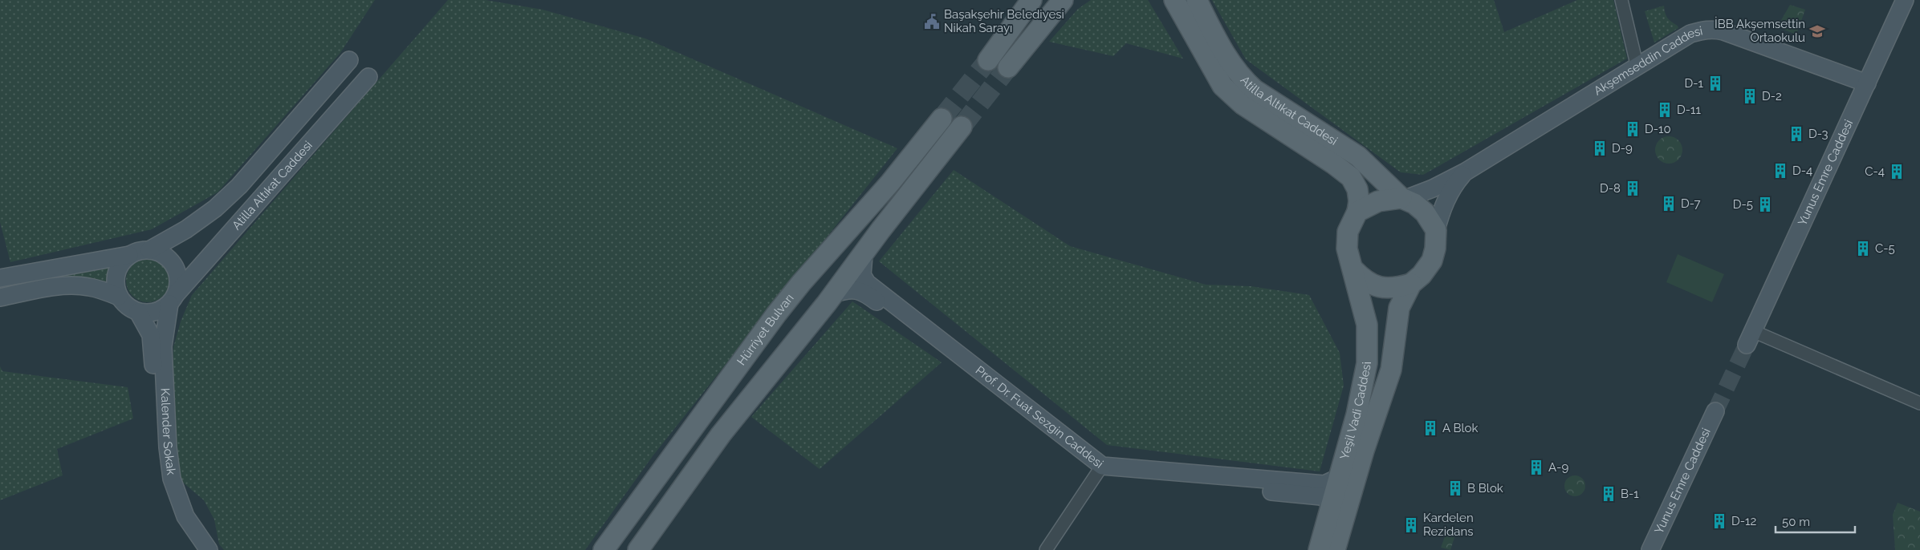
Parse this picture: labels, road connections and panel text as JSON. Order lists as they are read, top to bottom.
{
  "streets": {
    "main road": ["Atilla Altıkat Caddesi", "Hürriyet Bulvarı", "Yeşil Vadi Caddesi"],
    "street": [
      "Akşemseddin Caddesi",
      "Yunus Emre Caddesi",
      "Prof. Dr. Fuat Sezgin Caddesi",
      "Kalender Sokak"
    ]
  },
  "crossings": [
    ["Akşemseddin Caddesi", "Atilla Altıkat Caddesi"],
    ["Akşemseddin Caddesi", "Yunus Emre Caddesi"],
    ["Akşemseddin Caddesi", "Yeşil Vadi Caddesi"],
    ["Atilla Altıkat Caddesi", "Yeşil Vadi Caddesi"],
    ["Atilla Altıkat Caddesi", "Kalender Sokak"],
    ["Yeşil Vadi Caddesi", "Prof. Dr. Fuat Sezgin Caddesi"]
  ],
  "places": {
    "public building": ["Başakşehir Belediyesi Nikah Sarayı"],
    "school or university": ["İBB Akşemsettin Ortaokulu"],
    "building": [
      "D-1",
      "D-2",
      "D-11",
      "D-10",
      "D-3",
      "D-9",
      "D-4",
      "C-4",
      "D-8",
      "D-7",
      "D-5",
      "C-5",
      "A Blok",
      "A-9",
      "B Blok",
      "B-1",
      "D-12",
      "Kardelen Rezidans"
    ]
  },
  "scale_bar": "50 m"
}
